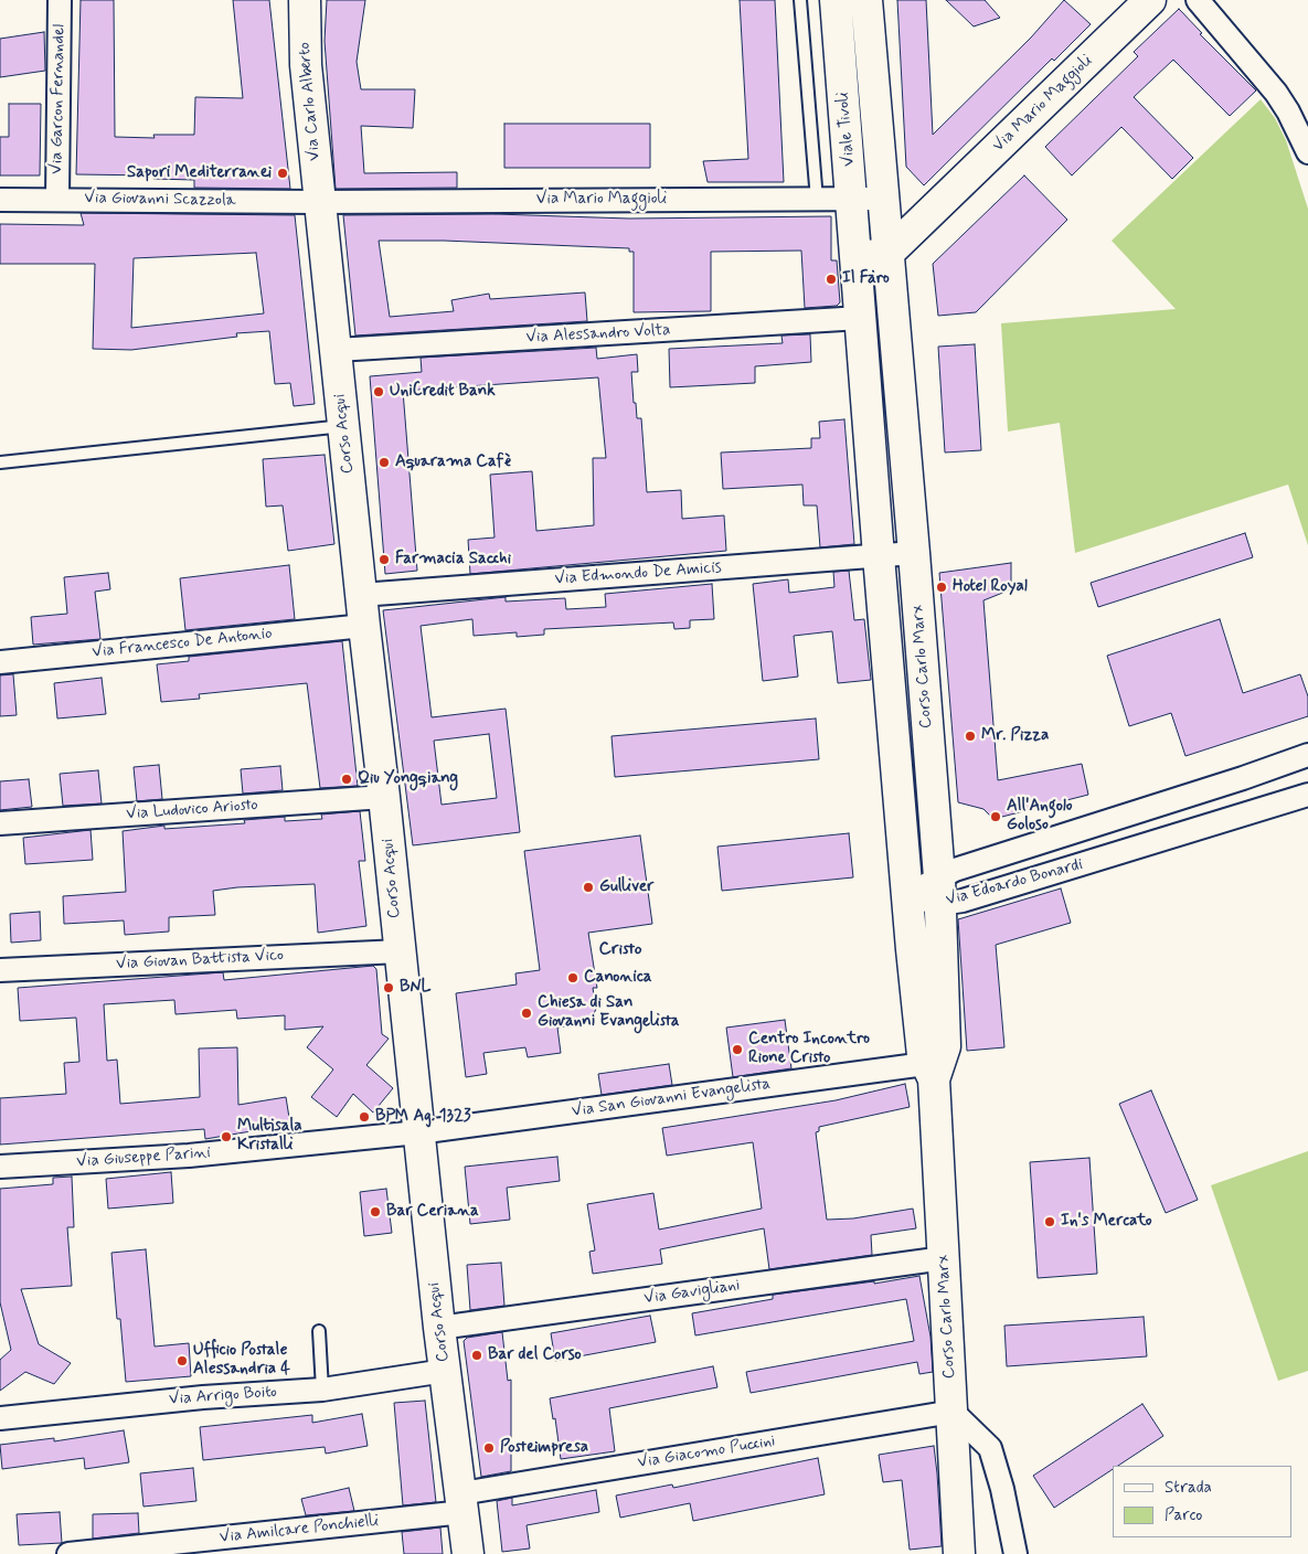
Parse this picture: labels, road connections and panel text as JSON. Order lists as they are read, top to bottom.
{
  "streets": {
    "main road": [
      "Via Carlo Alberto",
      "Via Mario Maggioli",
      "Viale Tivoli",
      "Corso Acqui",
      "Corso Carlo Marx"
    ],
    "street": [
      "Via Garcon Fernandel",
      "Via Giovanni Scazzola",
      "Via Alessandro Volta",
      "Via Edmondo De Amicis",
      "Via Francesco De Antonio",
      "Via Ludovico Ariosto",
      "Via Edoardo Bonardi",
      "Via Giovan Battista Vico",
      "Via San Giovanni Evangelista",
      "Via Giuseppe Parini",
      "Via Gavigliani",
      "Via Arrigo Boito",
      "Via Giacomo Puccini",
      "Via Amilcare Ponchielli"
    ]
  },
  "crossings": [
    ["Via Garcon Fernandel", "Via Giovanni Scazzola"],
    ["Via Carlo Alberto", "Via Mario Maggioli"],
    ["Via Carlo Alberto", "Via Giovanni Scazzola"],
    ["Via Carlo Alberto", "Corso Acqui"],
    ["Via Mario Maggioli", "Viale Tivoli"],
    ["Via Mario Maggioli", "Via Giovanni Scazzola"],
    ["Via Mario Maggioli", "Corso Acqui"],
    ["Via Mario Maggioli", "Corso Carlo Marx"],
    ["Viale Tivoli", "Corso Carlo Marx"],
    ["Via Giovanni Scazzola", "Corso Acqui"],
    ["Via Alessandro Volta", "Corso Acqui"],
    ["Via Alessandro Volta", "Corso Carlo Marx"],
    ["Corso Acqui", "Via Edmondo De Amicis"],
    ["Corso Acqui", "Via Francesco De Antonio"],
    ["Corso Acqui", "Via Ludovico Ariosto"],
    ["Corso Acqui", "Via Giovan Battista Vico"],
    ["Corso Acqui", "Via San Giovanni Evangelista"],
    ["Corso Acqui", "Via Giuseppe Parini"],
    ["Corso Acqui", "Via Gavigliani"],
    ["Corso Acqui", "Via Arrigo Boito"],
    ["Corso Acqui", "Via Giacomo Puccini"],
    ["Corso Acqui", "Via Amilcare Ponchielli"],
    ["Via Edmondo De Amicis", "Corso Carlo Marx"],
    ["Corso Carlo Marx", "Via Edoardo Bonardi"],
    ["Corso Carlo Marx", "Via San Giovanni Evangelista"],
    ["Corso Carlo Marx", "Via Gavigliani"],
    ["Corso Carlo Marx", "Via Giacomo Puccini"],
    ["Via San Giovanni Evangelista", "Via Giuseppe Parini"],
    ["Via Giacomo Puccini", "Via Amilcare Ponchielli"]
  ],
  "districts": ["Cristo"],
  "places": [
    "Sapori Mediterranei",
    "Il Faro",
    "UniCredit Bank",
    "Aquarama Cafè",
    "Farmacia Sacchi",
    "Hotel Royal",
    "Mr. Pizza",
    "Qiu Yongqiang",
    "All'Angolo Goloso",
    "Gulliver",
    "Canonica",
    "BNL",
    "Chiesa di San Giovanni Evangelista",
    "Centro Incontro Rione Cristo",
    "BPM Ag. 1323",
    "Multisala Kristalli",
    "Bar Ceriana",
    "In's Mercato",
    "Bar del Corso",
    "Ufficio Postale Alessandria 4",
    "Posteimpresa"
  ],
  "legend": ["Strada", "Parco"]
}
